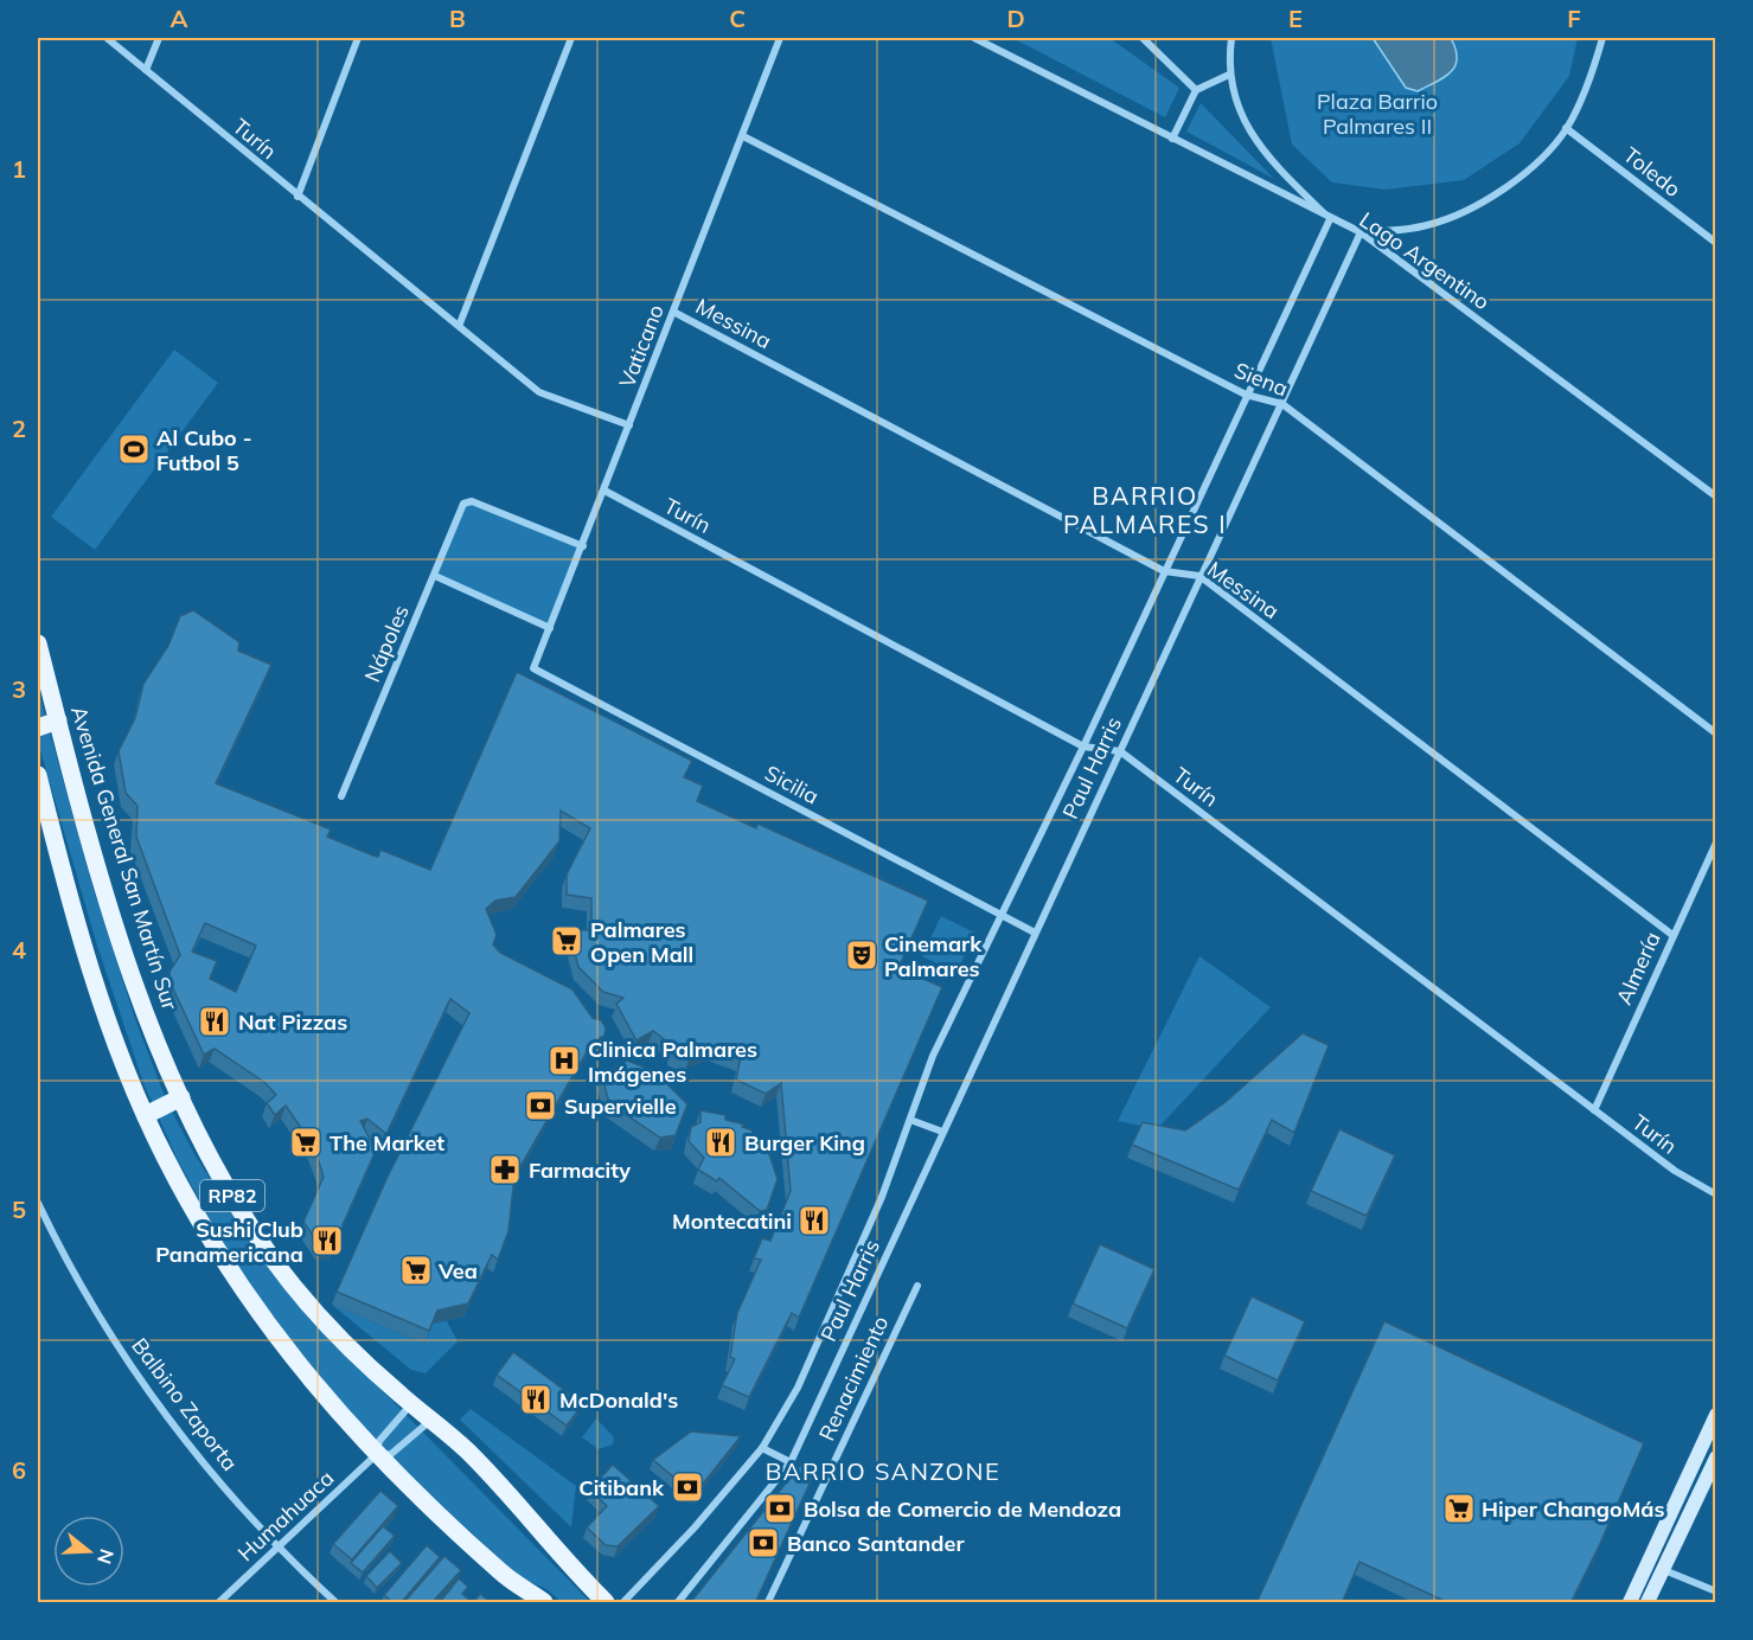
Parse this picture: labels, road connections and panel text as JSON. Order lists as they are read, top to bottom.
{
  "streets": {
    "main road": ["Avenida General San Martín Sur", "RP82"],
    "street": [
      "Turín",
      "Toledo",
      "Lago Argentino",
      "Messina",
      "Vaticano",
      "Siena",
      "Nápoles",
      "Paul Harris",
      "Sicilia",
      "Almería",
      "Renacimiento",
      "Balbino Zaporta",
      "Humahuaca"
    ]
  },
  "crossings": [
    ["Turín", "Vaticano"],
    ["Turín", "Paul Harris"],
    ["Turín", "Almería"],
    ["Lago Argentino", "Paul Harris"],
    ["Messina", "Vaticano"],
    ["Messina", "Paul Harris"],
    ["Messina", "Almería"],
    ["Vaticano", "Siena"],
    ["Vaticano", "Nápoles"],
    ["Vaticano", "Sicilia"],
    ["Siena", "Paul Harris"],
    ["Paul Harris", "Sicilia"],
    ["Avenida General San Martín Sur", "Humahuaca"],
    ["Balbino Zaporta", "Humahuaca"]
  ],
  "districts": ["BARRIO PALMARES I", "BARRIO SANZONE"],
  "parks": ["Plaza Barrio Palmares II"],
  "places": {
    "sports": ["Al Cubo - Futbol 5"],
    "supermarket": [
      "Palmares Open Mall",
      "The Market",
      "Vea",
      "Hiper ChangoMás"
    ],
    "theatre": ["Cinemark Palmares"],
    "restaurant": [
      "Nat Pizzas",
      "Burger King",
      "Montecatini",
      "Sushi Club Panamericana",
      "McDonald's"
    ],
    "hospital": ["Clinica Palmares Imágenes"],
    "bank": [
      "Supervielle",
      "Citibank",
      "Bolsa de Comercio de Mendoza",
      "Banco Santander"
    ],
    "pharmacy": ["Farmacity"]
  },
  "north": "right",
  "grid": {
    "columns": [
      "A",
      "B",
      "C",
      "D",
      "E",
      "F"
    ],
    "rows": [
      "1",
      "2",
      "3",
      "4",
      "5",
      "6"
    ]
  }
}
